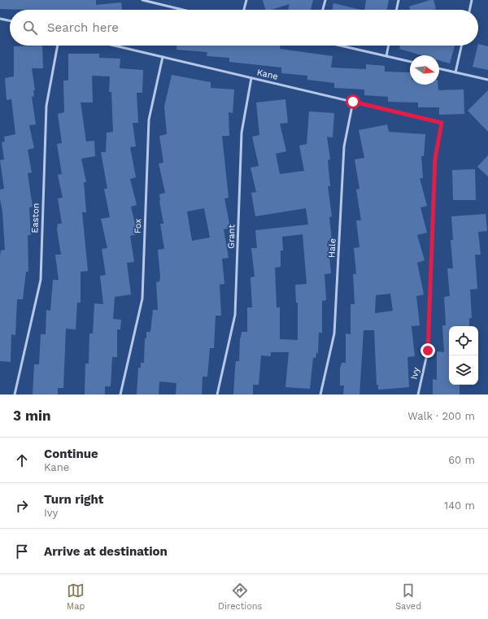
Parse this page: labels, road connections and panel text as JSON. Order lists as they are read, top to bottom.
{
  "streets": {
    "lane": [
      "Kane",
      "Easton",
      "Fox",
      "Grant",
      "Hale",
      "Ivy"
    ]
  },
  "crossings": [
    ["Kane", "Fox"],
    ["Kane", "Grant"],
    ["Kane", "Hale"],
    ["Kane", "Ivy"]
  ],
  "north": "right",
  "page": {
    "search": "Search here",
    "heading": ["3 min", "Walk · 200 m"],
    "list": [
      ["Continue", "Kane", "60 m"],
      ["Turn right", "Ivy", "140 m"],
      "Arrive at destination"
    ],
    "nav": ["Map", "Directions", "Saved"]
  }
}
